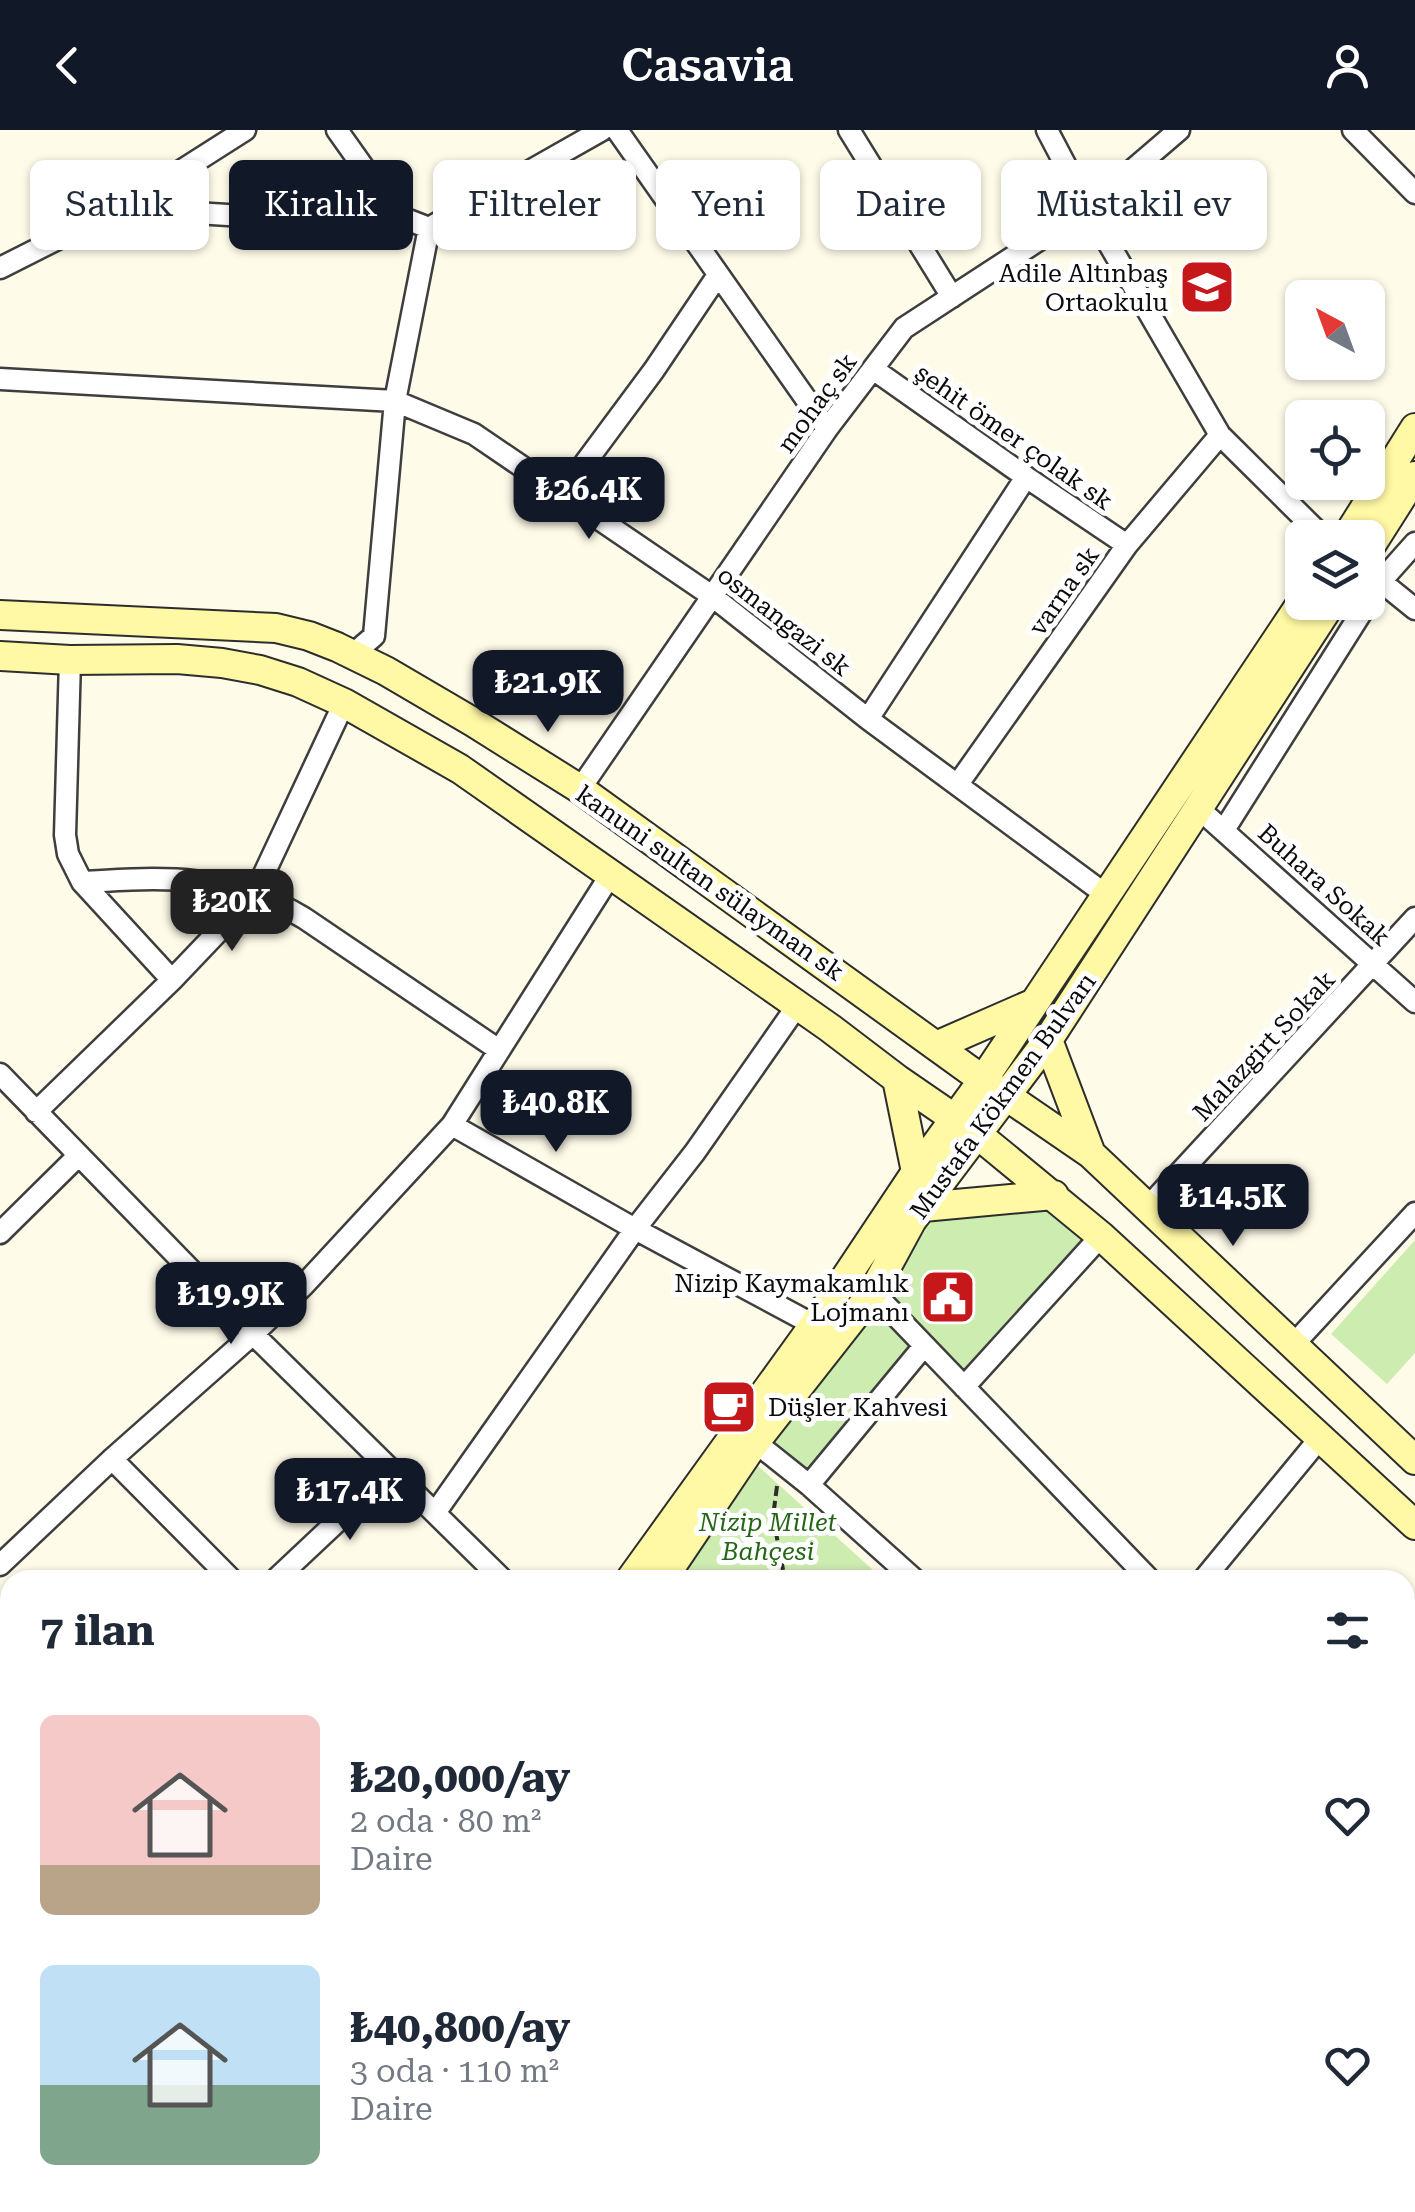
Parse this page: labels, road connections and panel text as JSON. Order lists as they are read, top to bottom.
{
  "streets": {
    "main road": ["kanuni sultan sülayman sk", "Mustafa Kökmen Bulvarı"],
    "street": [
      "mohaç sk",
      "şehit ömer çolak sk",
      "varna sk",
      "osmangazi sk",
      "Buhara Sokak",
      "Malazgirt Sokak"
    ]
  },
  "crossings": [
    ["mohaç sk", "şehit ömer çolak sk"],
    ["mohaç sk", "osmangazi sk"],
    ["mohaç sk", "kanuni sultan sülayman sk"],
    ["şehit ömer çolak sk", "varna sk"],
    ["varna sk", "osmangazi sk"],
    ["kanuni sultan sülayman sk", "Malazgirt Sokak"],
    ["kanuni sultan sülayman sk", "Mustafa Kökmen Bulvarı"],
    ["Buhara Sokak", "Malazgirt Sokak"],
    ["Buhara Sokak", "Mustafa Kökmen Bulvarı"]
  ],
  "parks": ["Nizip Millet Bahçesi"],
  "places": {
    "school or university": ["Adile Altınbaş Ortaokulu"],
    "public building": ["Nizip Kaymakamlık Lojmanı"],
    "cafe": ["Düşler Kahvesi"]
  },
  "north": "top left",
  "page": {
    "header": "Casavia",
    "chip": [
      "Satılık",
      "Kiralık",
      "Filtreler",
      "Yeni",
      "Daire",
      "Müstakil ev"
    ],
    "price": [
      "₺26.4K",
      "₺21.9K",
      "₺20K",
      "₺40.8K",
      "₺14.5K",
      "₺19.9K",
      "₺17.4K"
    ],
    "heading": "7 ilan",
    "list": [
      {
        "name": "₺20,000/ay",
        "note": "2 oda · 80 m² · Daire"
      },
      {
        "name": "₺40,800/ay",
        "note": "3 oda · 110 m² · Daire"
      }
    ]
  }
}
